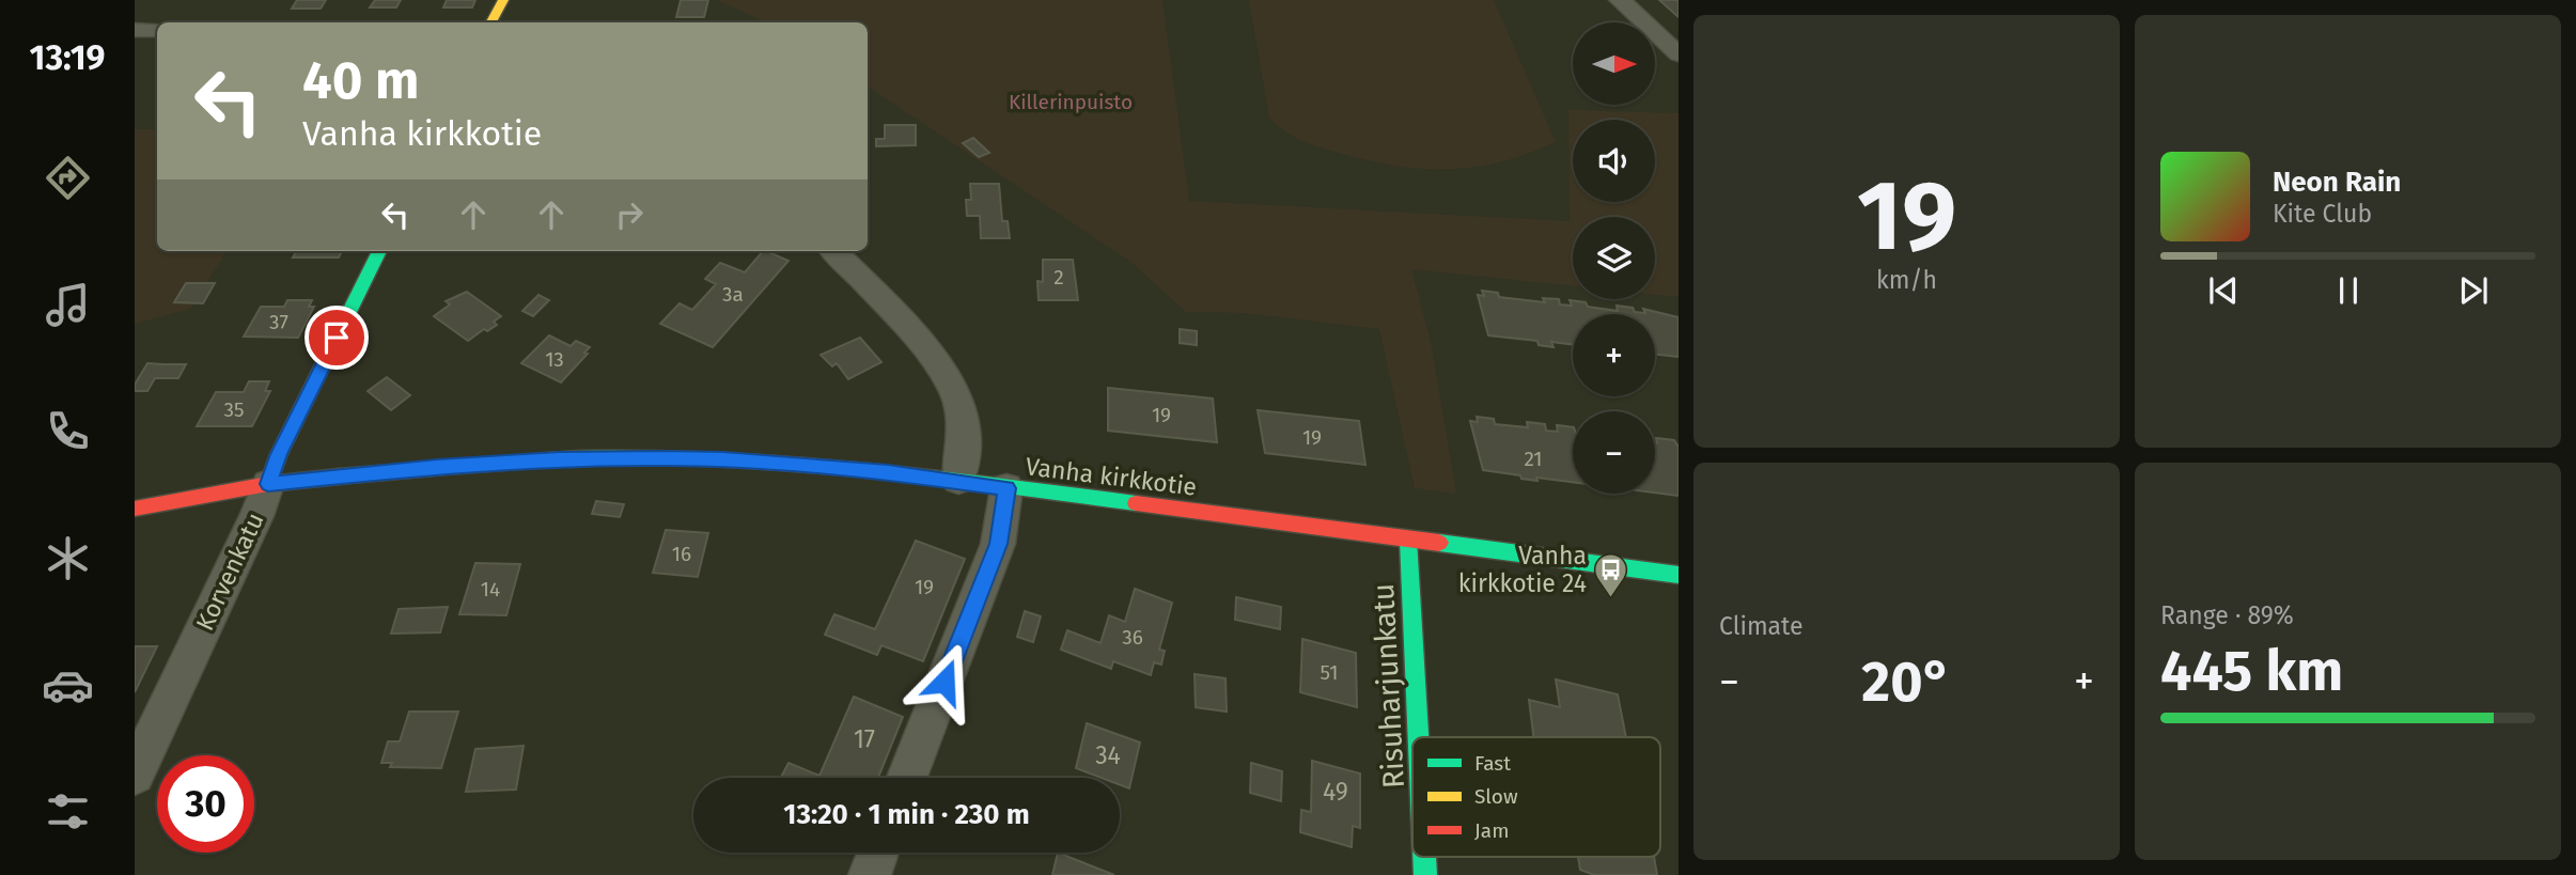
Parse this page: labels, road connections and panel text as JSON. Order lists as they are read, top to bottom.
{
  "streets": {
    "street": ["Vanha kirkkotie", "Korvenkatu", "Risuharjunkatu"]
  },
  "crossings": [
    ["Vanha kirkkotie", "Korvenkatu"],
    ["Vanha kirkkotie", "Risuharjunkatu"]
  ],
  "parks": ["Killerinpuisto"],
  "places": {
    "bus stop": ["Vanha kirkkotie 24"]
  },
  "house_numbers": [
    "2",
    "3a",
    "37",
    "13",
    "35",
    "19",
    "19",
    "21",
    "16",
    "19",
    "14",
    "36",
    "51",
    "17",
    "34",
    "49"
  ],
  "legend": ["Fast", "Slow", "Jam"],
  "north": "right",
  "page": {
    "tabs": "13:19",
    "tile": [
      ["19", "km/h"],
      "Climate",
      ["Range · 89%", "445 km"]
    ],
    "map_buttons": ["+", "−"],
    "turn": ["40 m", "Vanha kirkkotie"],
    "song": ["Neon Rain", "Kite Club"],
    "heat": ["−", "20°", "+"],
    "limit": "30",
    "trip": "13:20 · 1 min · 230 m"
  }
}
